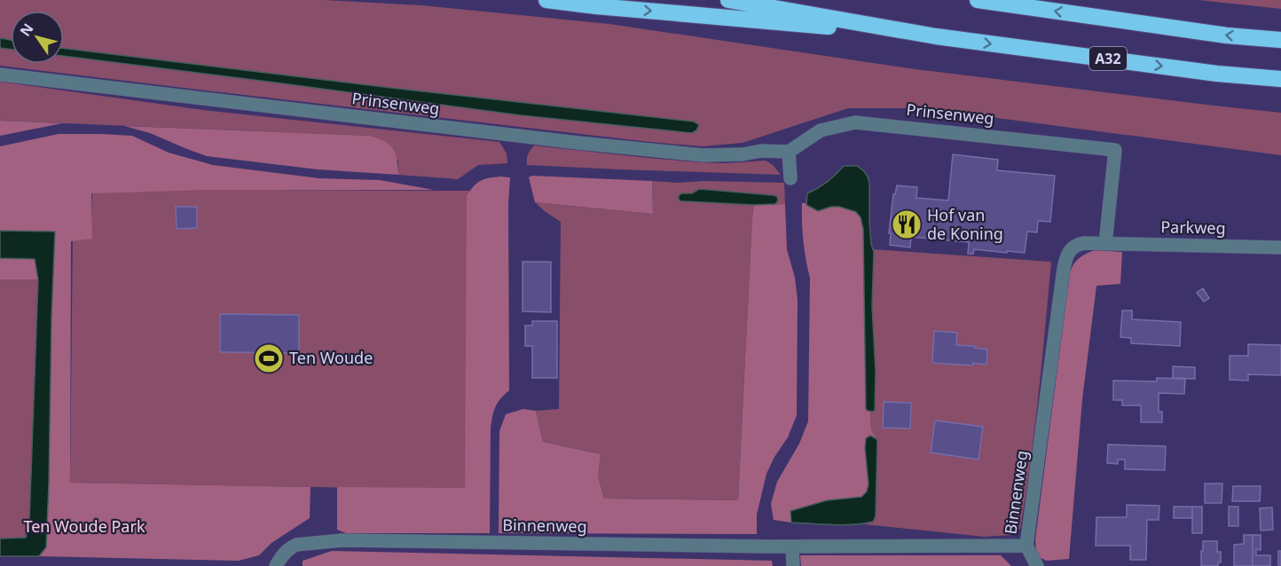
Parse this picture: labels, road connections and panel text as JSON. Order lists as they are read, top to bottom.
{
  "streets": {
    "highway": ["A32"],
    "street": ["Prinsenweg", "Parkweg", "Binnenweg"]
  },
  "crossings": [
    ["Prinsenweg", "Parkweg"],
    ["Prinsenweg", "Binnenweg"],
    ["Parkweg", "Binnenweg"]
  ],
  "parks": ["Ten Woude Park"],
  "places": {
    "restaurant": ["Hof van de Koning"],
    "sports": ["Ten Woude"]
  },
  "north": "top left"
}
